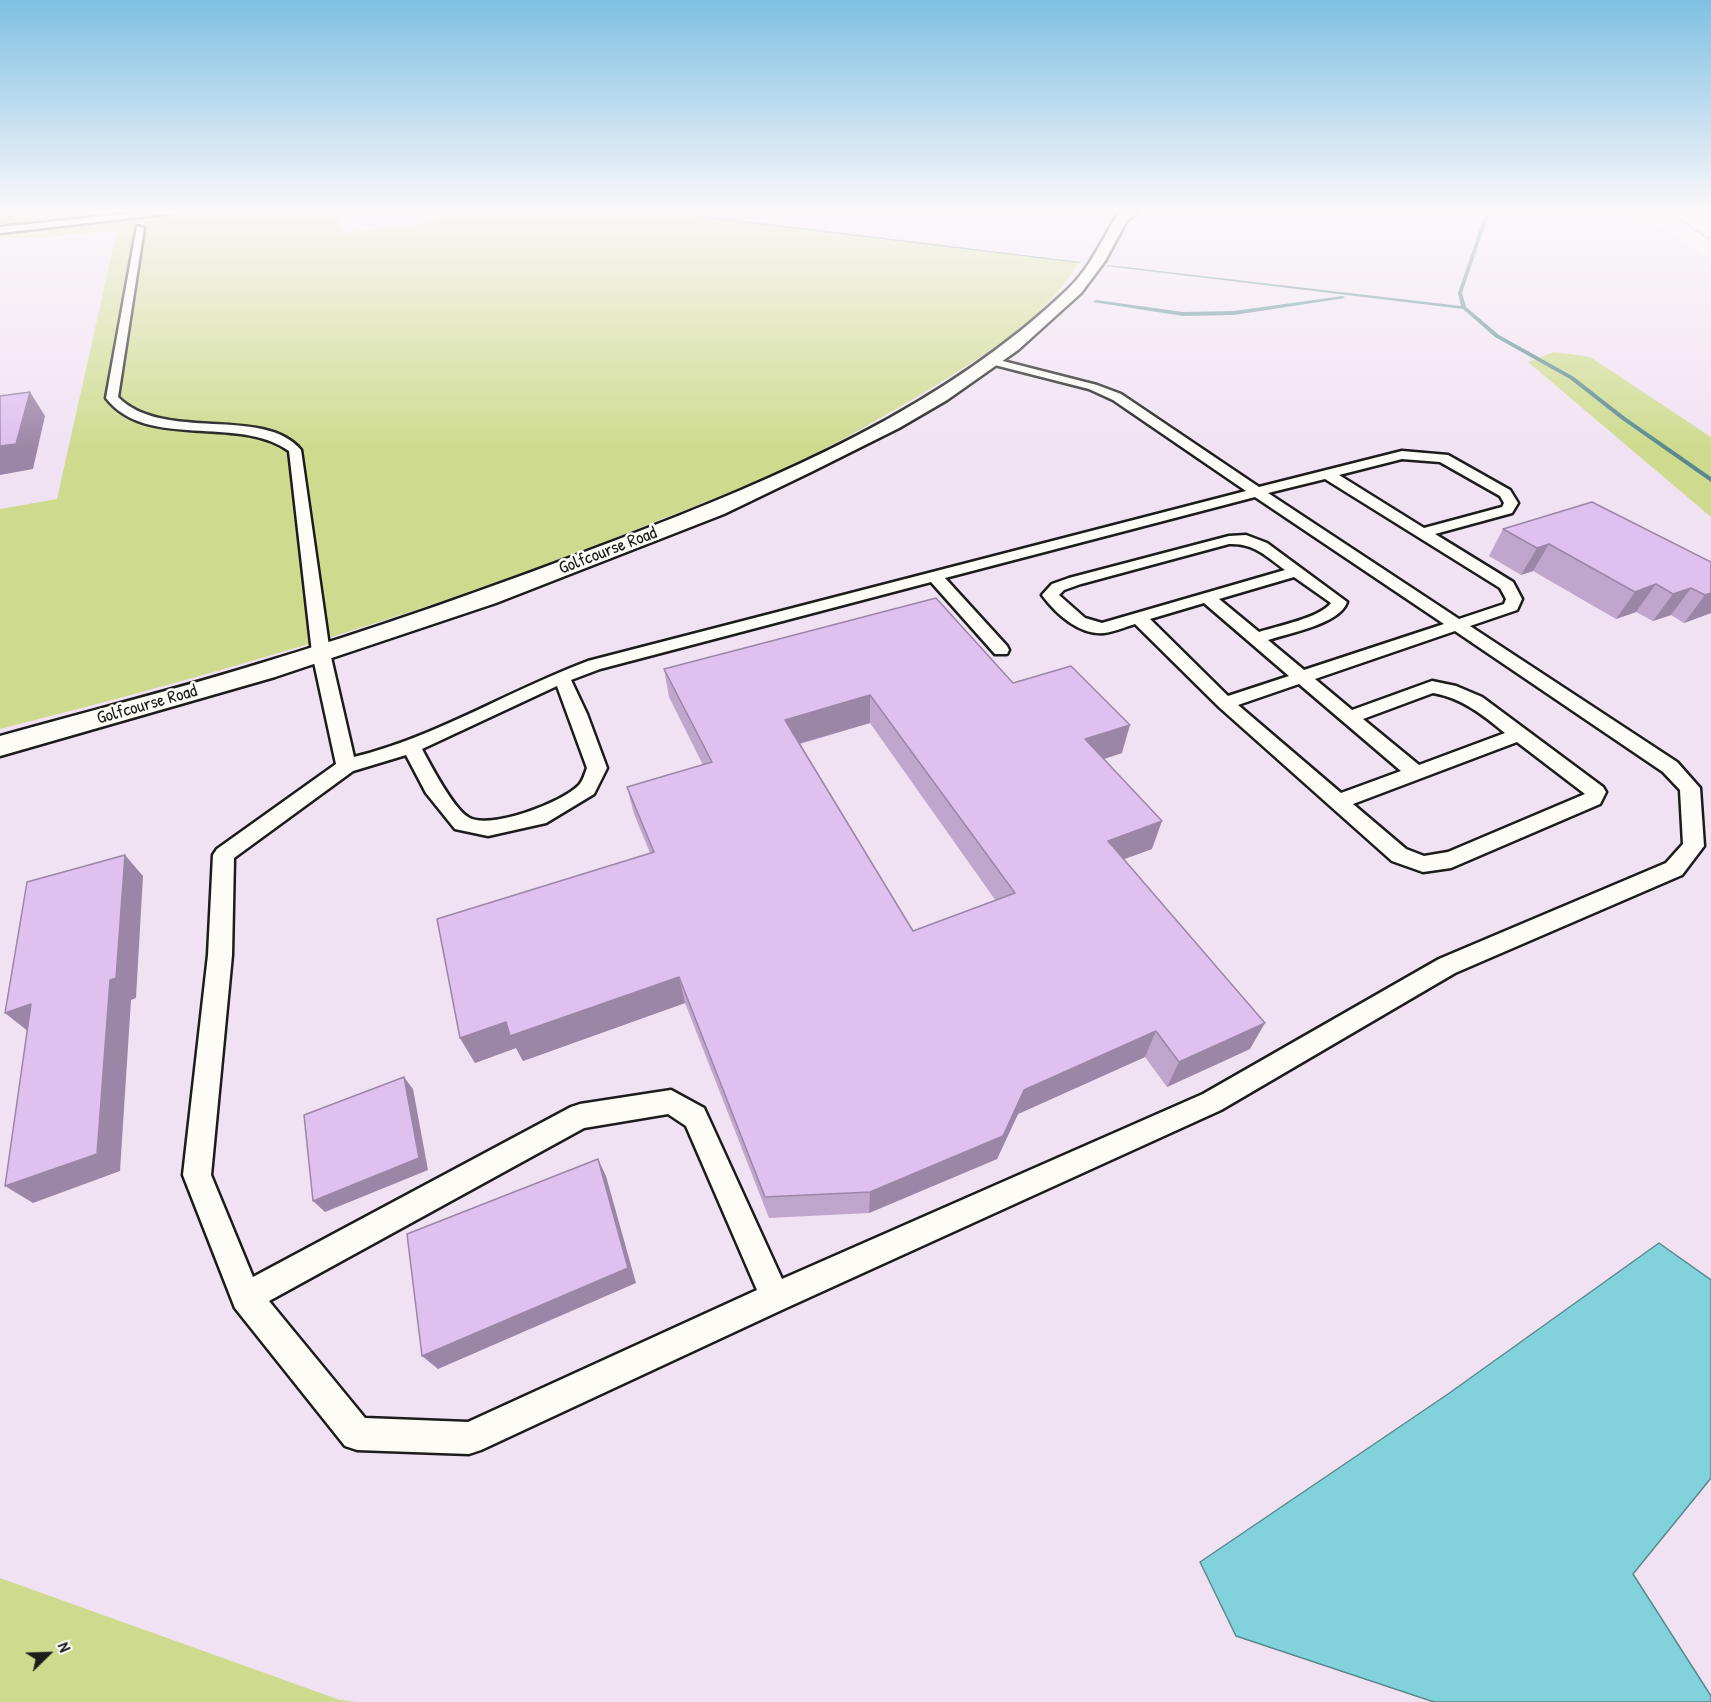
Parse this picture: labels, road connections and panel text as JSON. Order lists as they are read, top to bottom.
{
  "streets": {
    "street": ["Golfcourse Road"]
  },
  "north": "top right"
}
